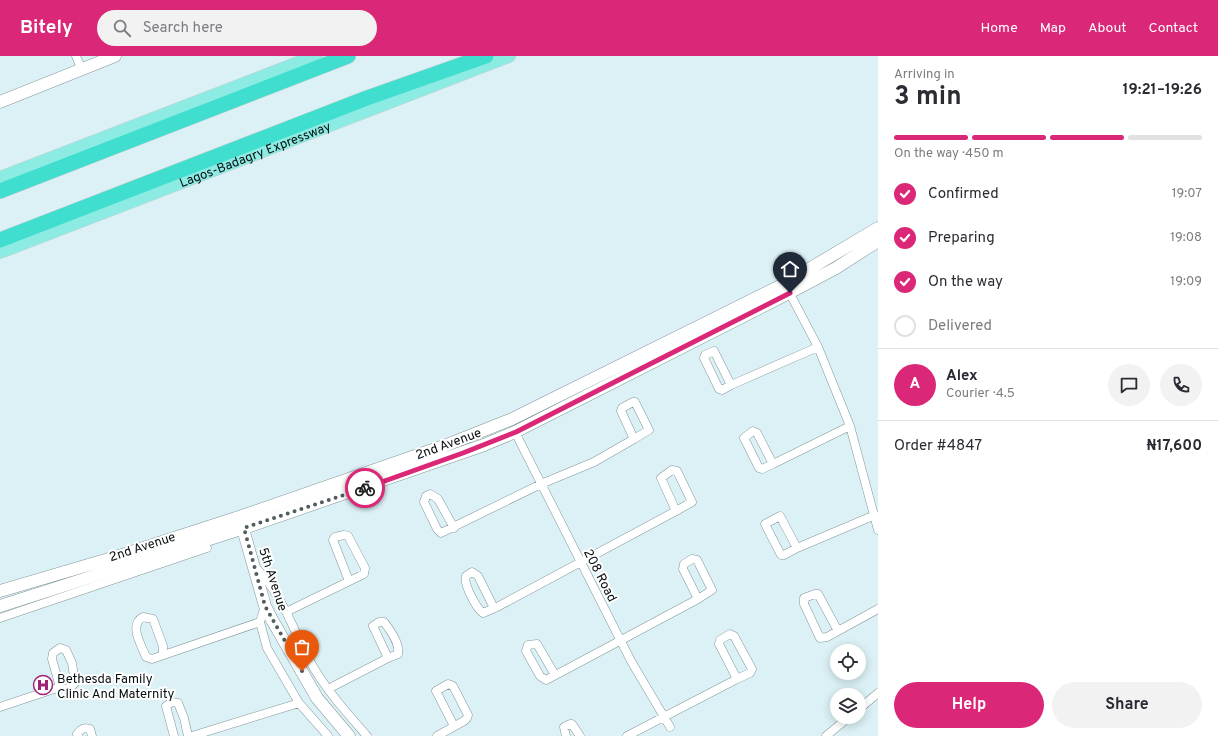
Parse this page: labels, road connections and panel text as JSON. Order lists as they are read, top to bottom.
{
  "streets": {
    "highway": ["Lagos-Badagry Expressway"],
    "street": ["2nd Avenue", "208 Road", "5th Avenue"]
  },
  "crossings": [
    ["2nd Avenue", "208 Road"],
    ["2nd Avenue", "5th Avenue"]
  ],
  "places": {
    "hospital": ["Bethesda Family Clinic And Maternity"]
  },
  "page": {
    "header": "Bitely",
    "search": "Search here",
    "nav": [
      "Home",
      "Map",
      "About",
      "Contact"
    ],
    "heading": ["3 min", "Arriving in", "19:21–19:26"],
    "panel": [
      "Alex",
      "Courier · 4.5",
      "Order #4847",
      "₦17,600"
    ],
    "bar": "On the way · 450 m",
    "list": [
      ["Confirmed", "19:07"],
      ["Preparing", "19:08"],
      ["On the way", "19:09"],
      "Delivered"
    ],
    "round": "A",
    "buttons": ["Help", "Share"]
  }
}
